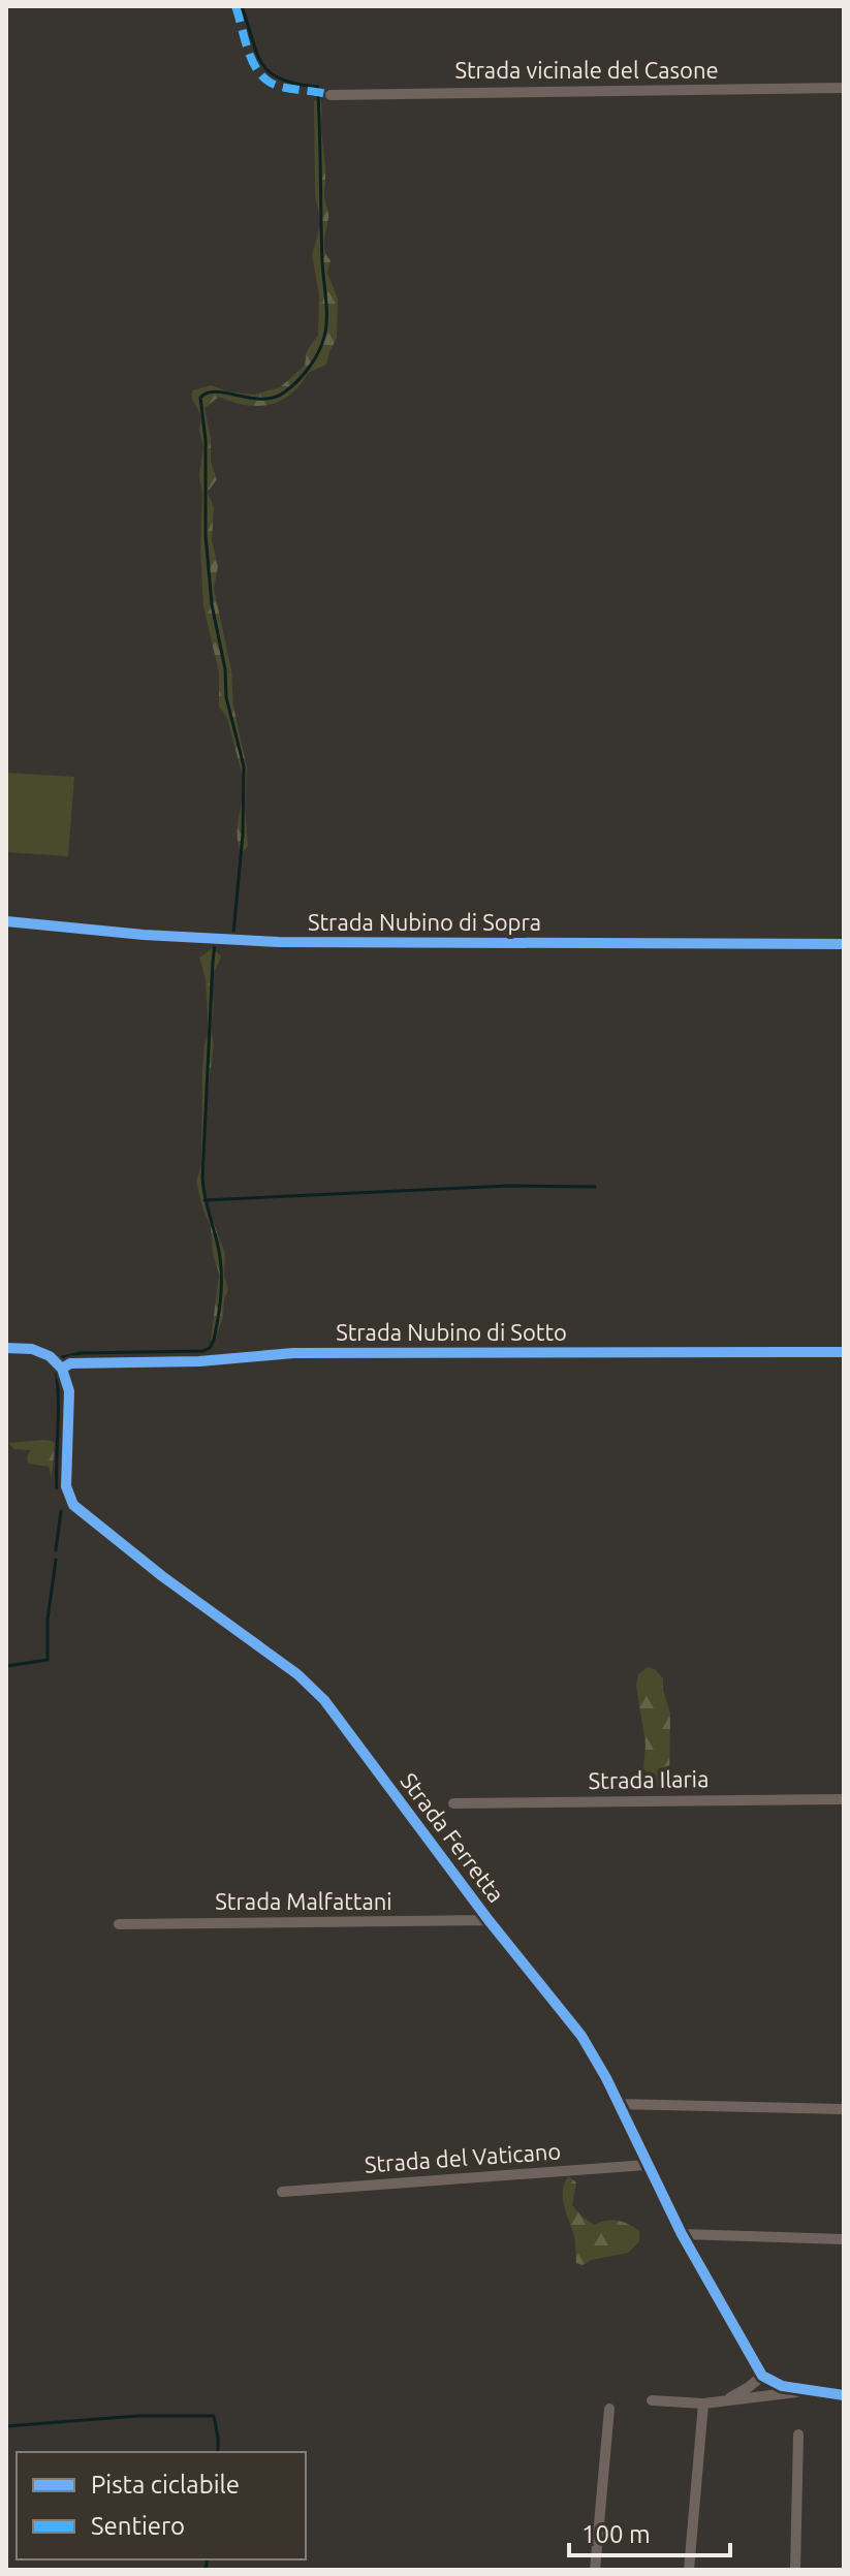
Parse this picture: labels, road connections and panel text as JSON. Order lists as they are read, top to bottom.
{
  "streets": {
    "street": [
      "Strada vicinale del Casone",
      "Strada Nubino di Sopra",
      "Strada Nubino di Sotto",
      "Strada Ilaria",
      "Strada Ferretta",
      "Strada Malfattani",
      "Strada del Vaticano"
    ]
  },
  "crossings": [
    ["Strada Nubino di Sotto", "Strada Ferretta"],
    ["Strada Ferretta", "Strada Malfattani"],
    ["Strada Ferretta", "Strada del Vaticano"]
  ],
  "legend": ["Pista ciclabile", "Sentiero"],
  "scale_bar": "100 m"
}
